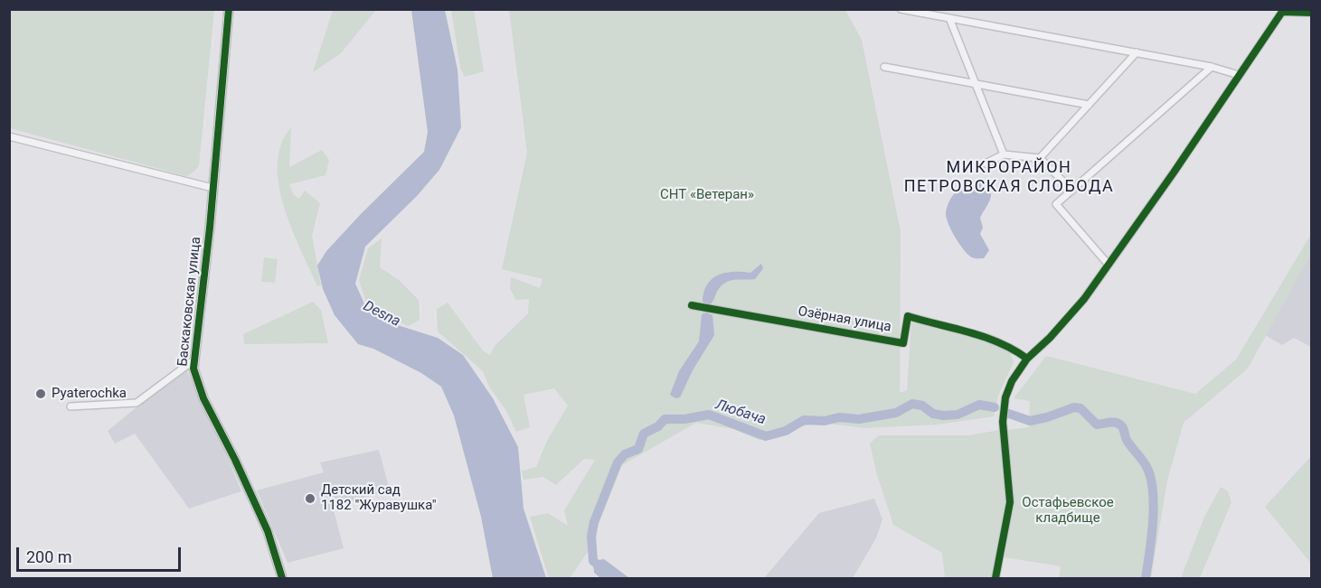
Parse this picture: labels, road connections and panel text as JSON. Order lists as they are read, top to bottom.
{
  "streets": {
    "street": ["Баскаковская улица", "Озёрная улица"]
  },
  "districts": ["МИКРОРАЙОН ПЕТРОВСКАЯ СЛОБОДА"],
  "water": ["Desna", "Любача"],
  "parks": ["СНТ «Ветеран»", "Остафьевское кладбище"],
  "places": ["Pyaterochka", "Детский сад 1182 \"Журавушка\""],
  "scale_bar": "200 m"
}
